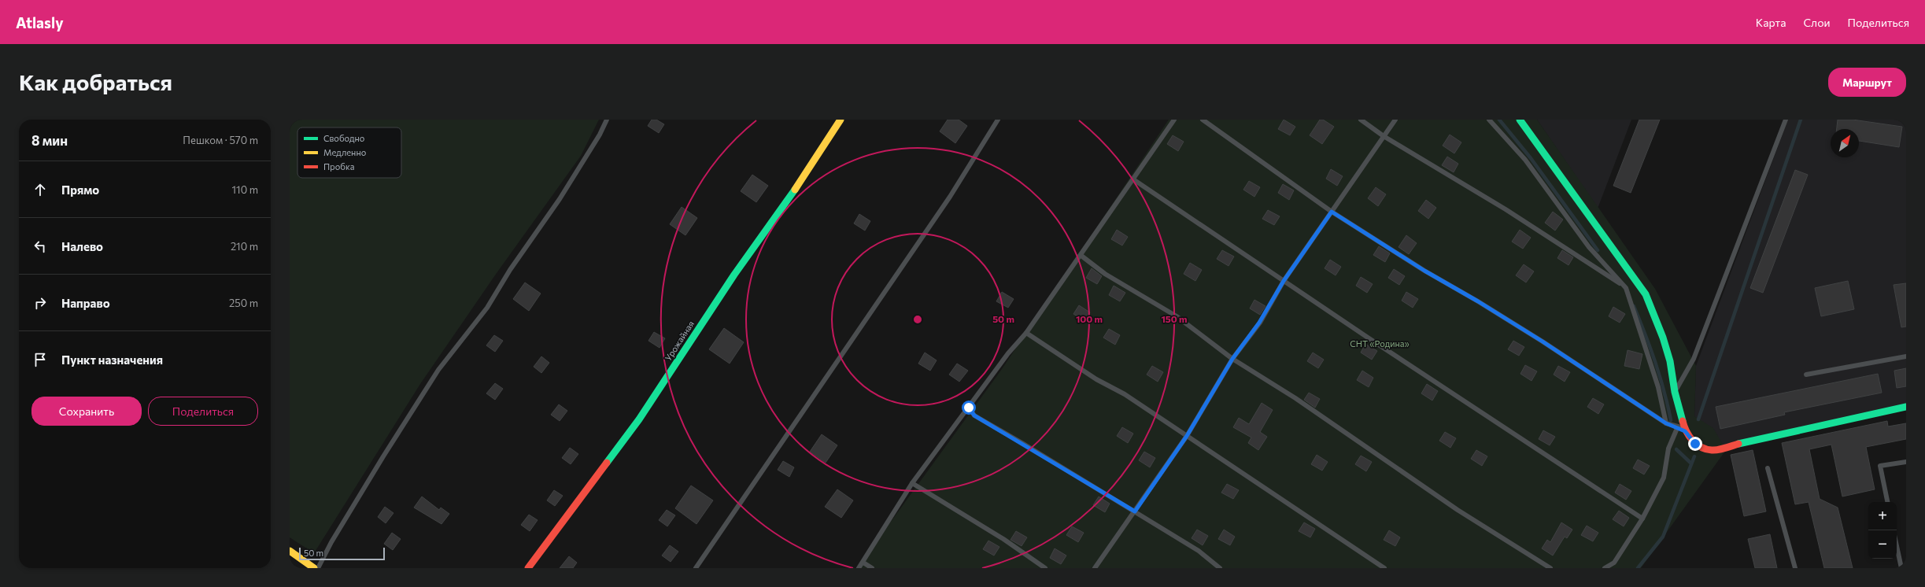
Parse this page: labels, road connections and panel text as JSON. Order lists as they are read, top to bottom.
{
  "streets": {
    "street": ["Урожайная"]
  },
  "parks": ["СНТ «Родина»"],
  "legend": ["Свободно", "Медленно", "Пробка"],
  "scale_bar": "50 m",
  "north": "top right",
  "page": {
    "header": "Atlasly",
    "nav": ["Карта", "Слои", "Поделиться"],
    "buttons": [
      "Маршрут",
      ["Сохранить", "Поделиться"]
    ],
    "title": "Как добраться",
    "heading": ["8 мин", "Пешком · 570 m"],
    "list": [
      ["Прямо", "110 m"],
      ["Налево", "210 m"],
      ["Направо", "250 m"],
      "Пункт назначения"
    ],
    "map_buttons": ["+", "−"],
    "scale": "50 m"
  },
  "rings": ["50 m", "100 m", "150 m"]
}
